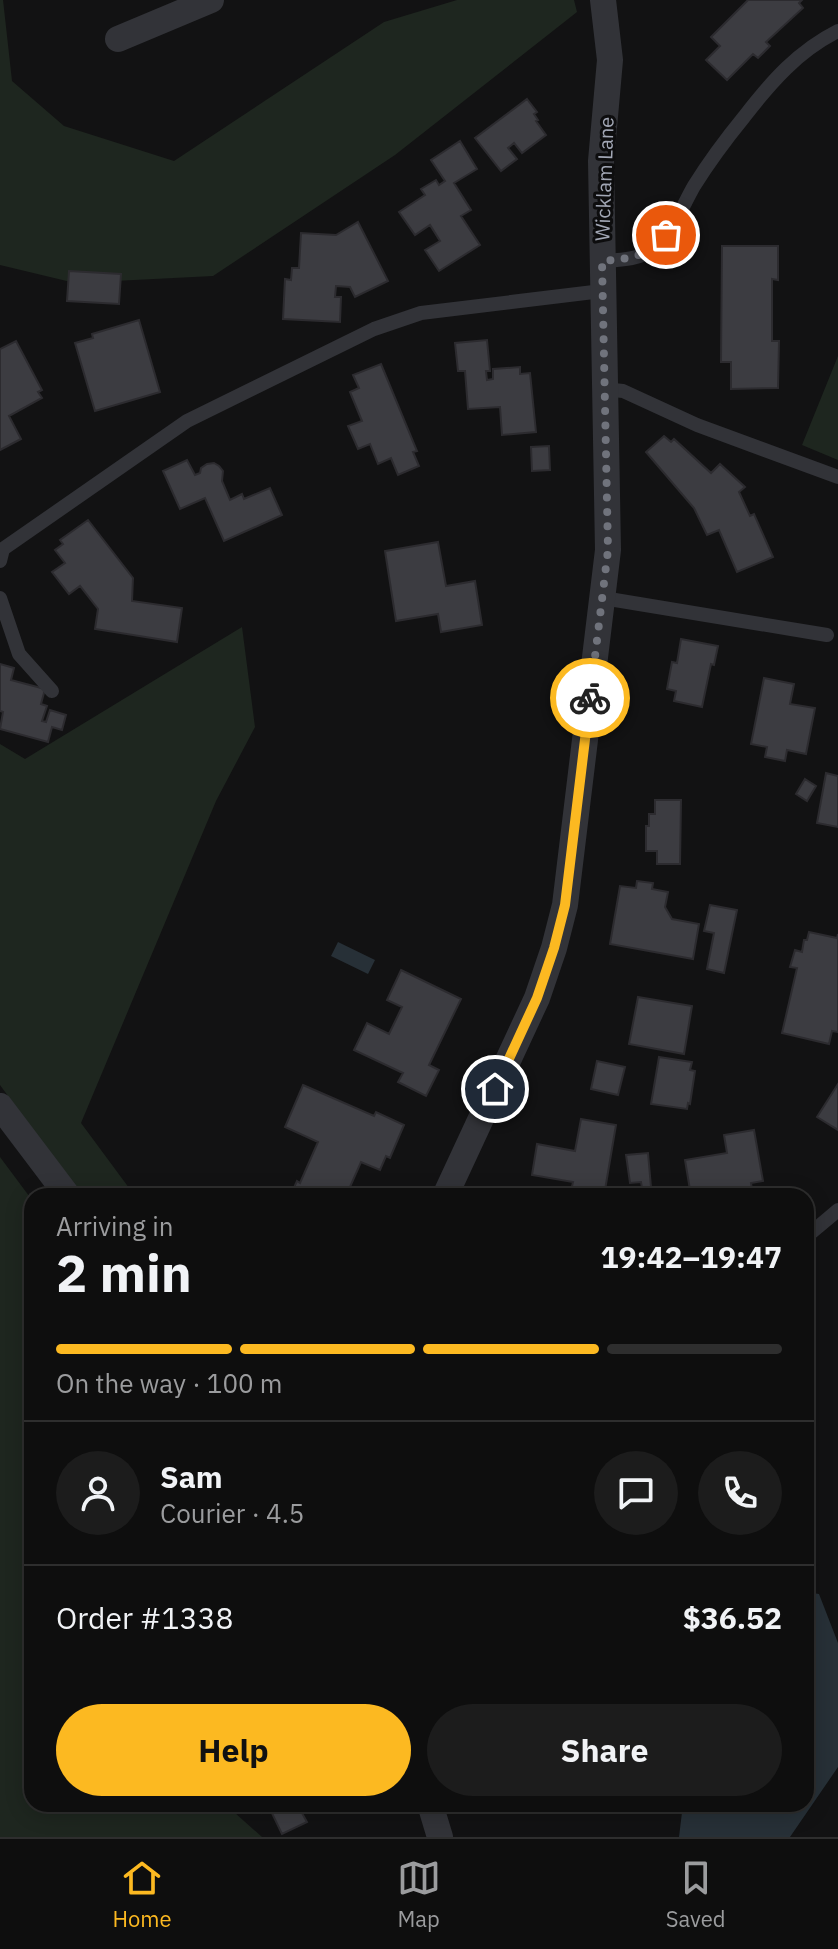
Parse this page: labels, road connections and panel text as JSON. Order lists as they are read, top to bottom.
{
  "streets": {
    "street": ["Wicklam Lane"]
  },
  "page": {
    "heading": ["2 min", "Arriving in", "19:42–19:47"],
    "panel": [
      "Sam",
      "Courier · 4.5",
      "Order #1338",
      "$36.52"
    ],
    "bar": "On the way · 100 m",
    "buttons": ["Help", "Share"],
    "tabs": ["Home", "Map", "Saved"]
  }
}
